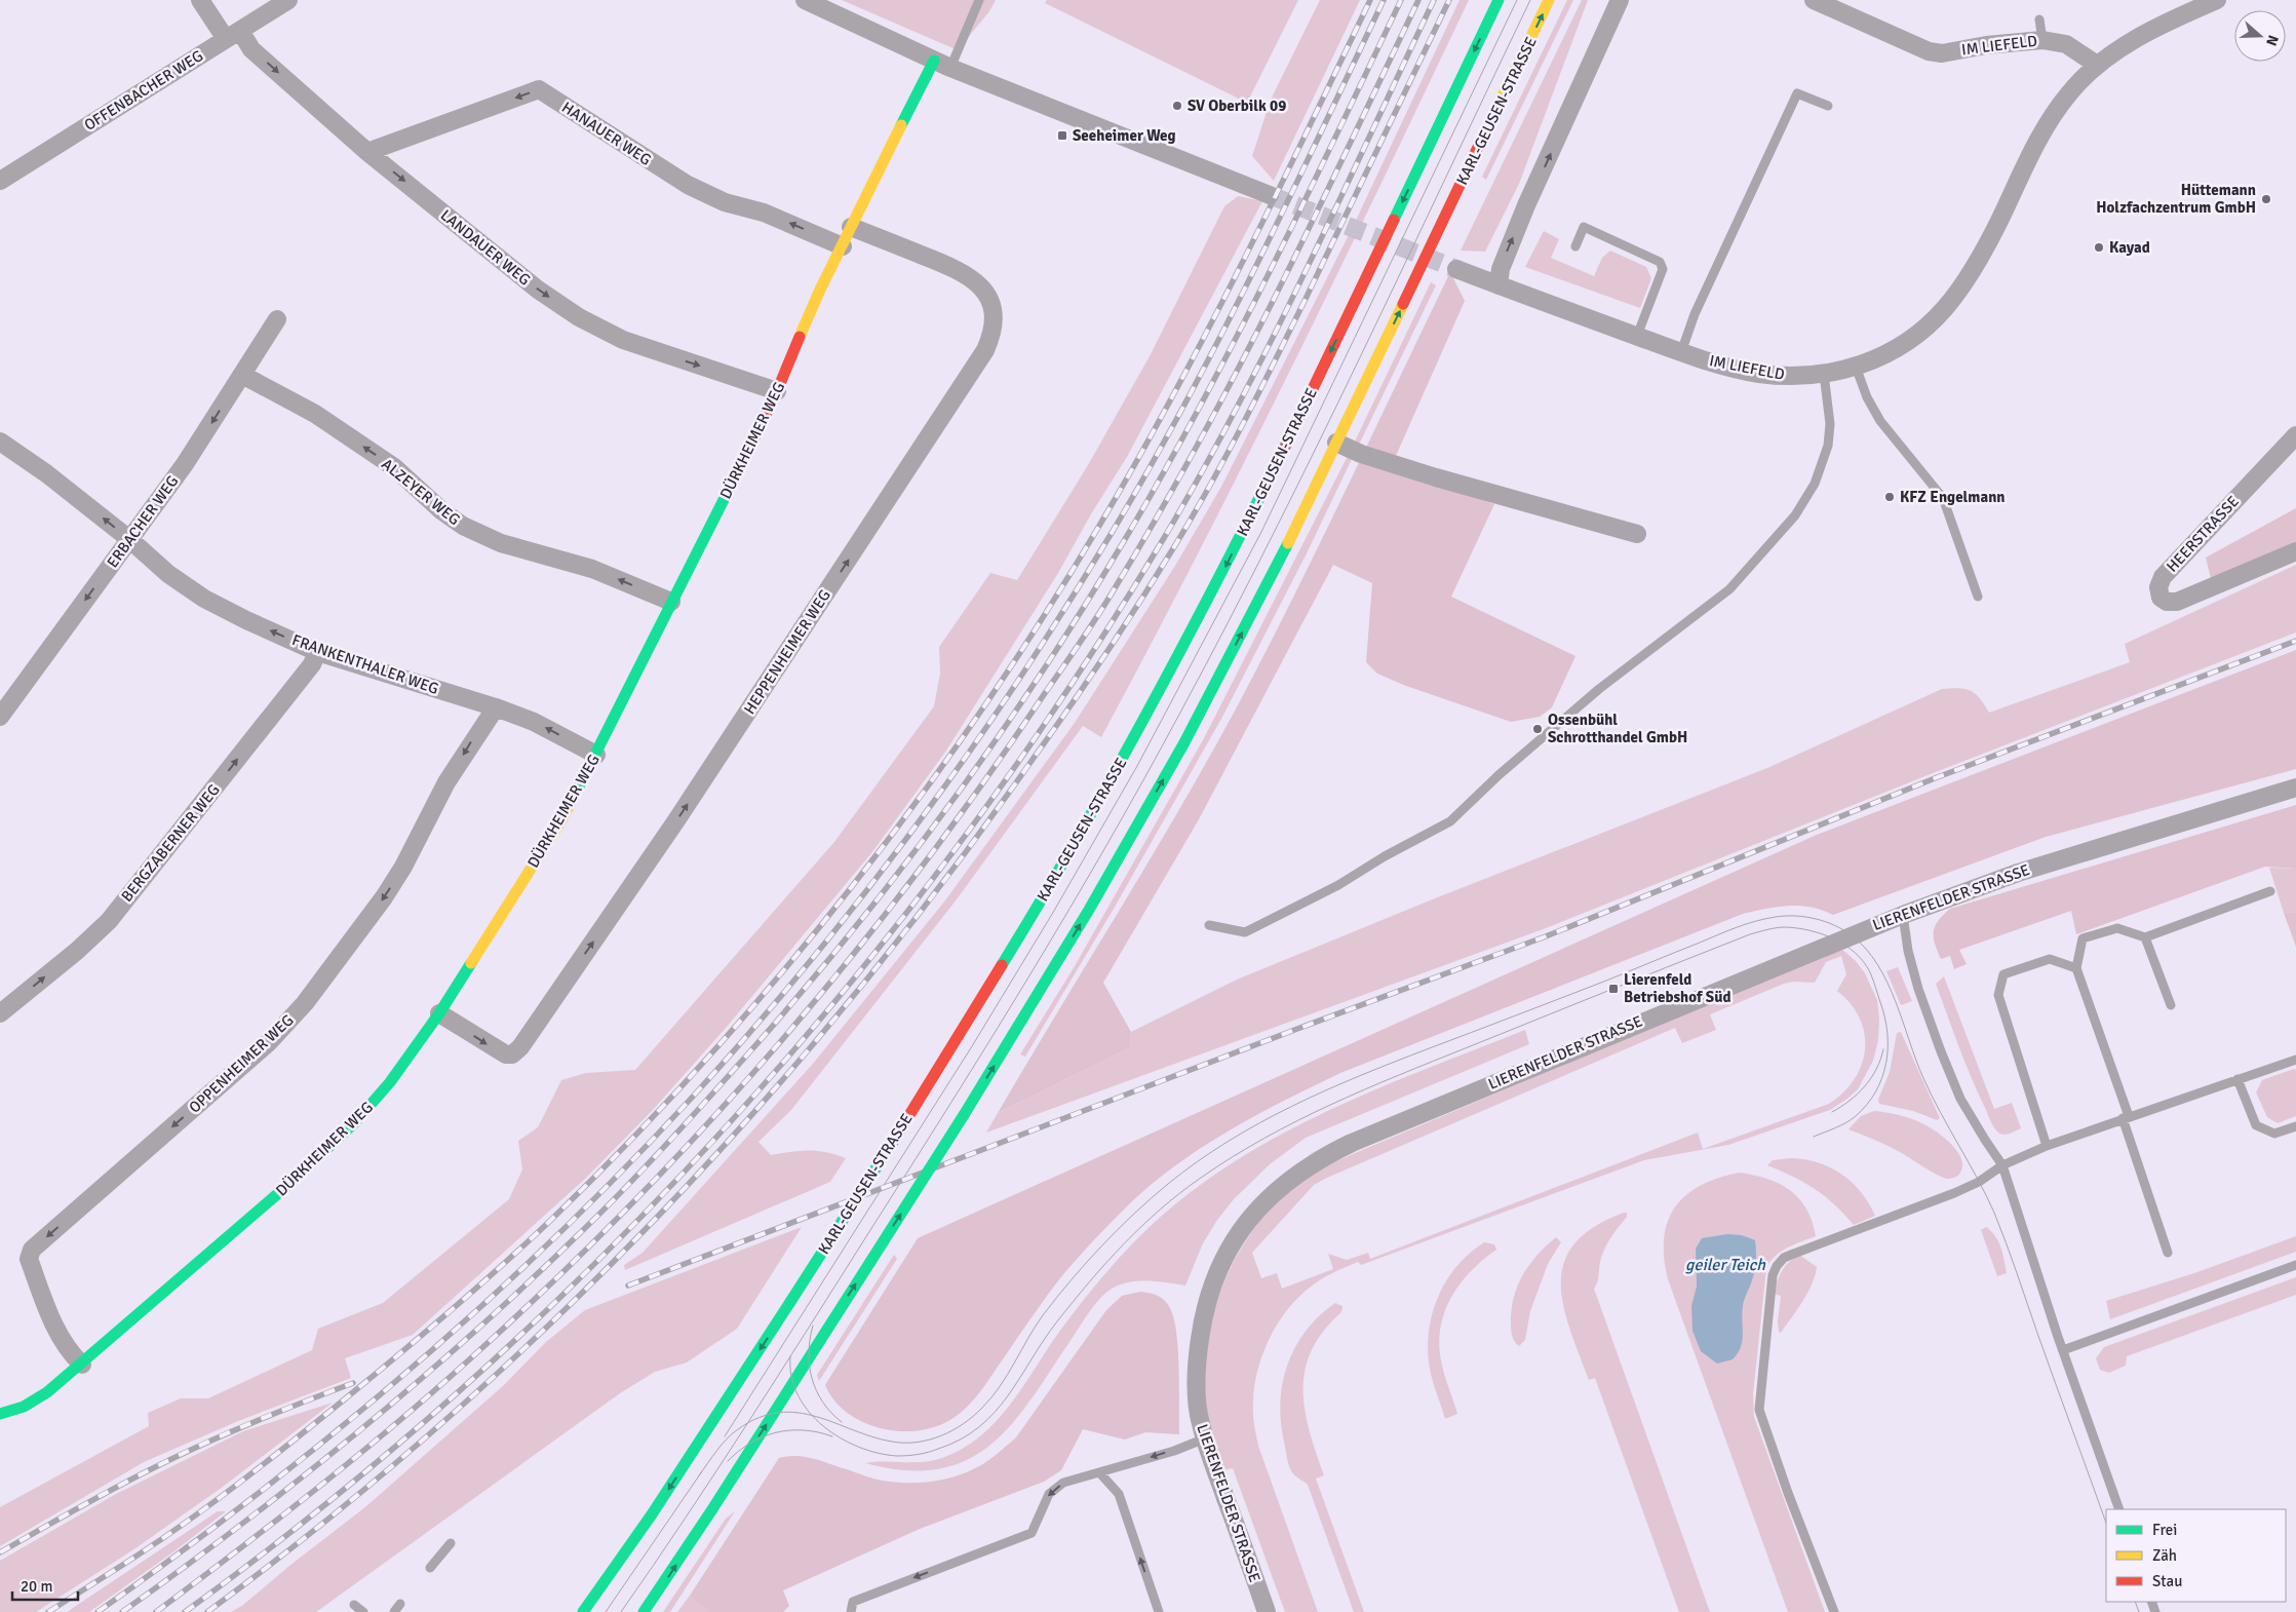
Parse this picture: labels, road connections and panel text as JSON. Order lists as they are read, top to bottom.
{
  "streets": {
    "main road": ["KARL-GEUSEN-STRASSE", "DÜRKHEIMER WEG"],
    "street": [
      "IM LIEFELD",
      "OFFENBACHER WEG",
      "HANAUER WEG",
      "LANDAUER WEG",
      "ALZEYER WEG",
      "ERBACHER WEG",
      "HEERSTRASSE",
      "HEPPENHEIMER WEG",
      "FRANKENTHALER WEG",
      "BERGZABERNER WEG",
      "LIERENFELDER STRASSE",
      "OPPENHEIMER WEG"
    ]
  },
  "crossings": [
    ["OFFENBACHER WEG", "LANDAUER WEG"],
    ["HANAUER WEG", "LANDAUER WEG"],
    ["HANAUER WEG", "DÜRKHEIMER WEG"],
    ["LANDAUER WEG", "DÜRKHEIMER WEG"],
    ["DÜRKHEIMER WEG", "ALZEYER WEG"],
    ["DÜRKHEIMER WEG", "HEPPENHEIMER WEG"],
    ["DÜRKHEIMER WEG", "FRANKENTHALER WEG"],
    ["DÜRKHEIMER WEG", "OPPENHEIMER WEG"],
    ["ALZEYER WEG", "ERBACHER WEG"],
    ["ERBACHER WEG", "FRANKENTHALER WEG"],
    ["FRANKENTHALER WEG", "BERGZABERNER WEG"],
    ["FRANKENTHALER WEG", "OPPENHEIMER WEG"]
  ],
  "one_way": [
    "HANAUER WEG",
    "LANDAUER WEG",
    "ALZEYER WEG",
    "ERBACHER WEG",
    "FRANKENTHALER WEG",
    "BERGZABERNER WEG",
    "OPPENHEIMER WEG"
  ],
  "water": ["geiler Teich"],
  "places": {
    "other": [
      "SV Oberbilk 09",
      "Hüttemann Holzfachzentrum GmbH",
      "Kayad",
      "KFZ Engelmann",
      "Ossenbühl Schrotthandel GmbH"
    ],
    "transit": ["Seeheimer Weg", "Lierenfeld Betriebshof Süd"]
  },
  "legend": ["Frei", "Zäh", "Stau"],
  "scale_bar": "20 m",
  "north": "right"
}
